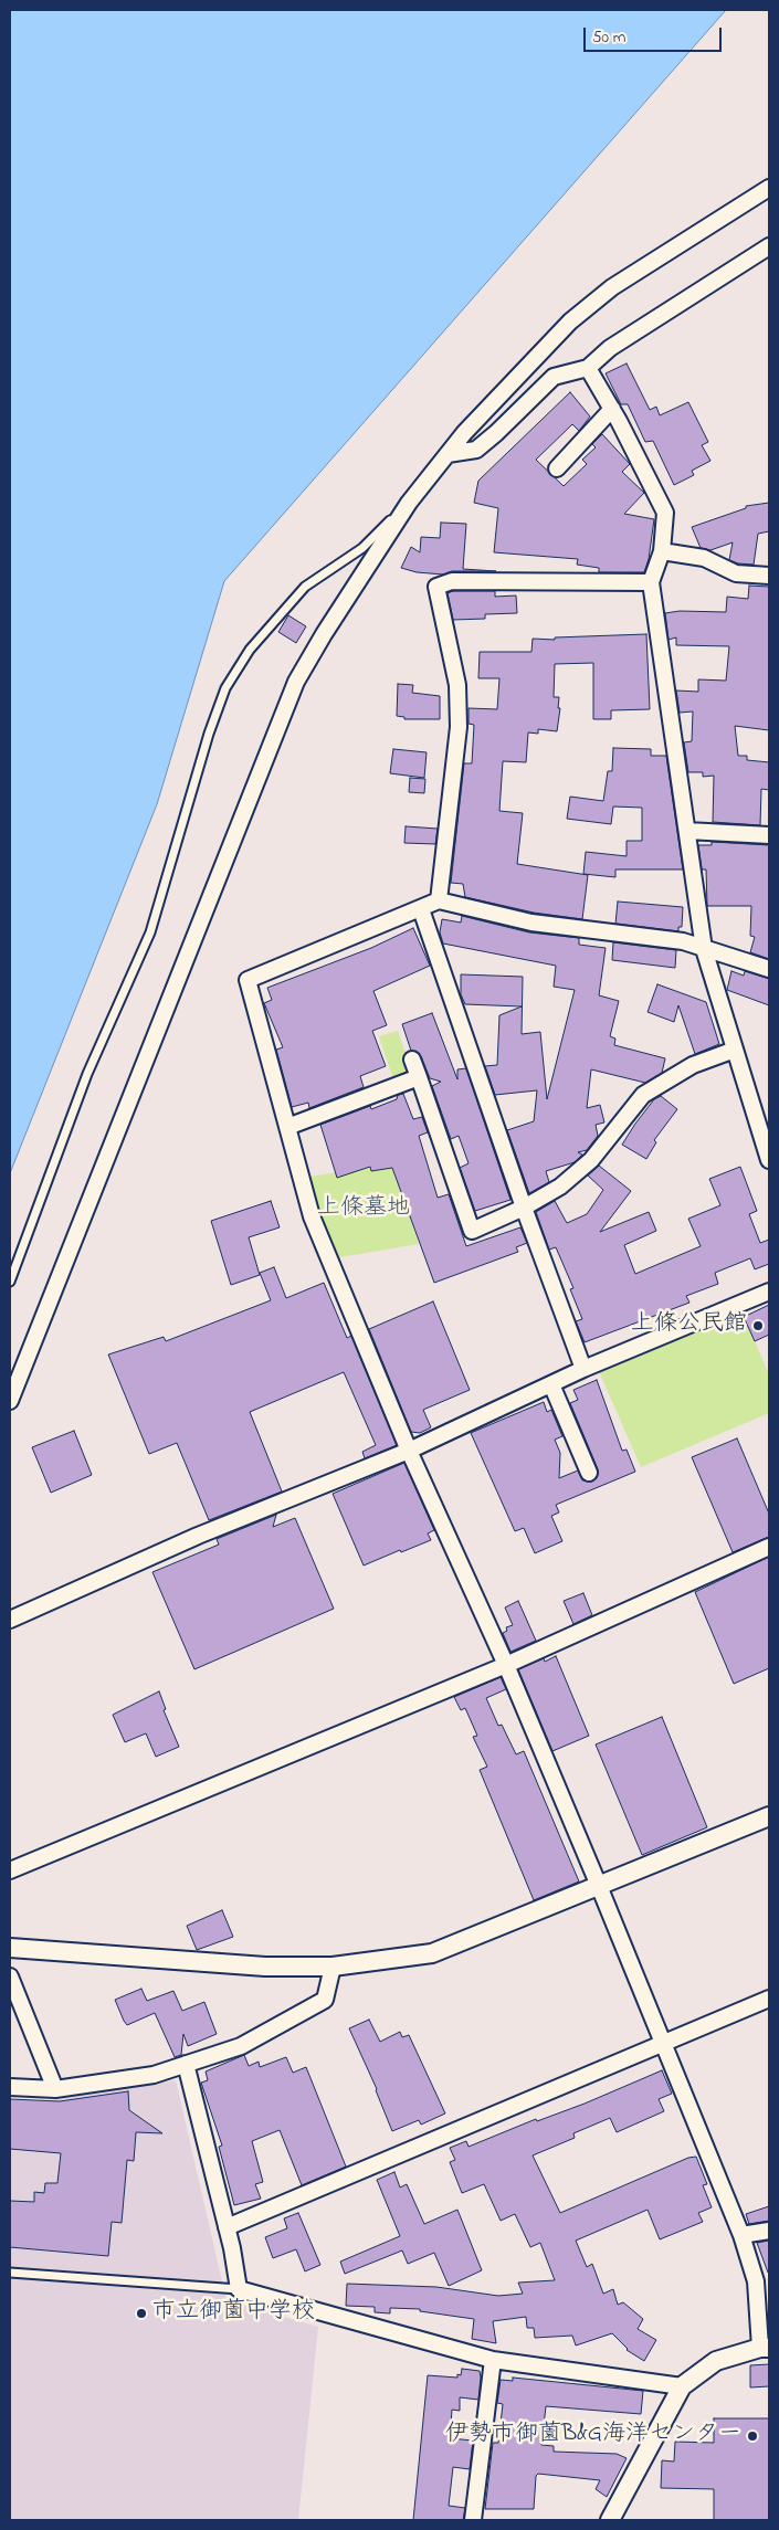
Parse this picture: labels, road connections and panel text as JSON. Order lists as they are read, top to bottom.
{
  "parks": ["上條墓地"],
  "places": ["上條公民館", "市立御薗中学校", "伊勢市御薗B&G海洋センター"],
  "scale_bar": "50 m"
}
